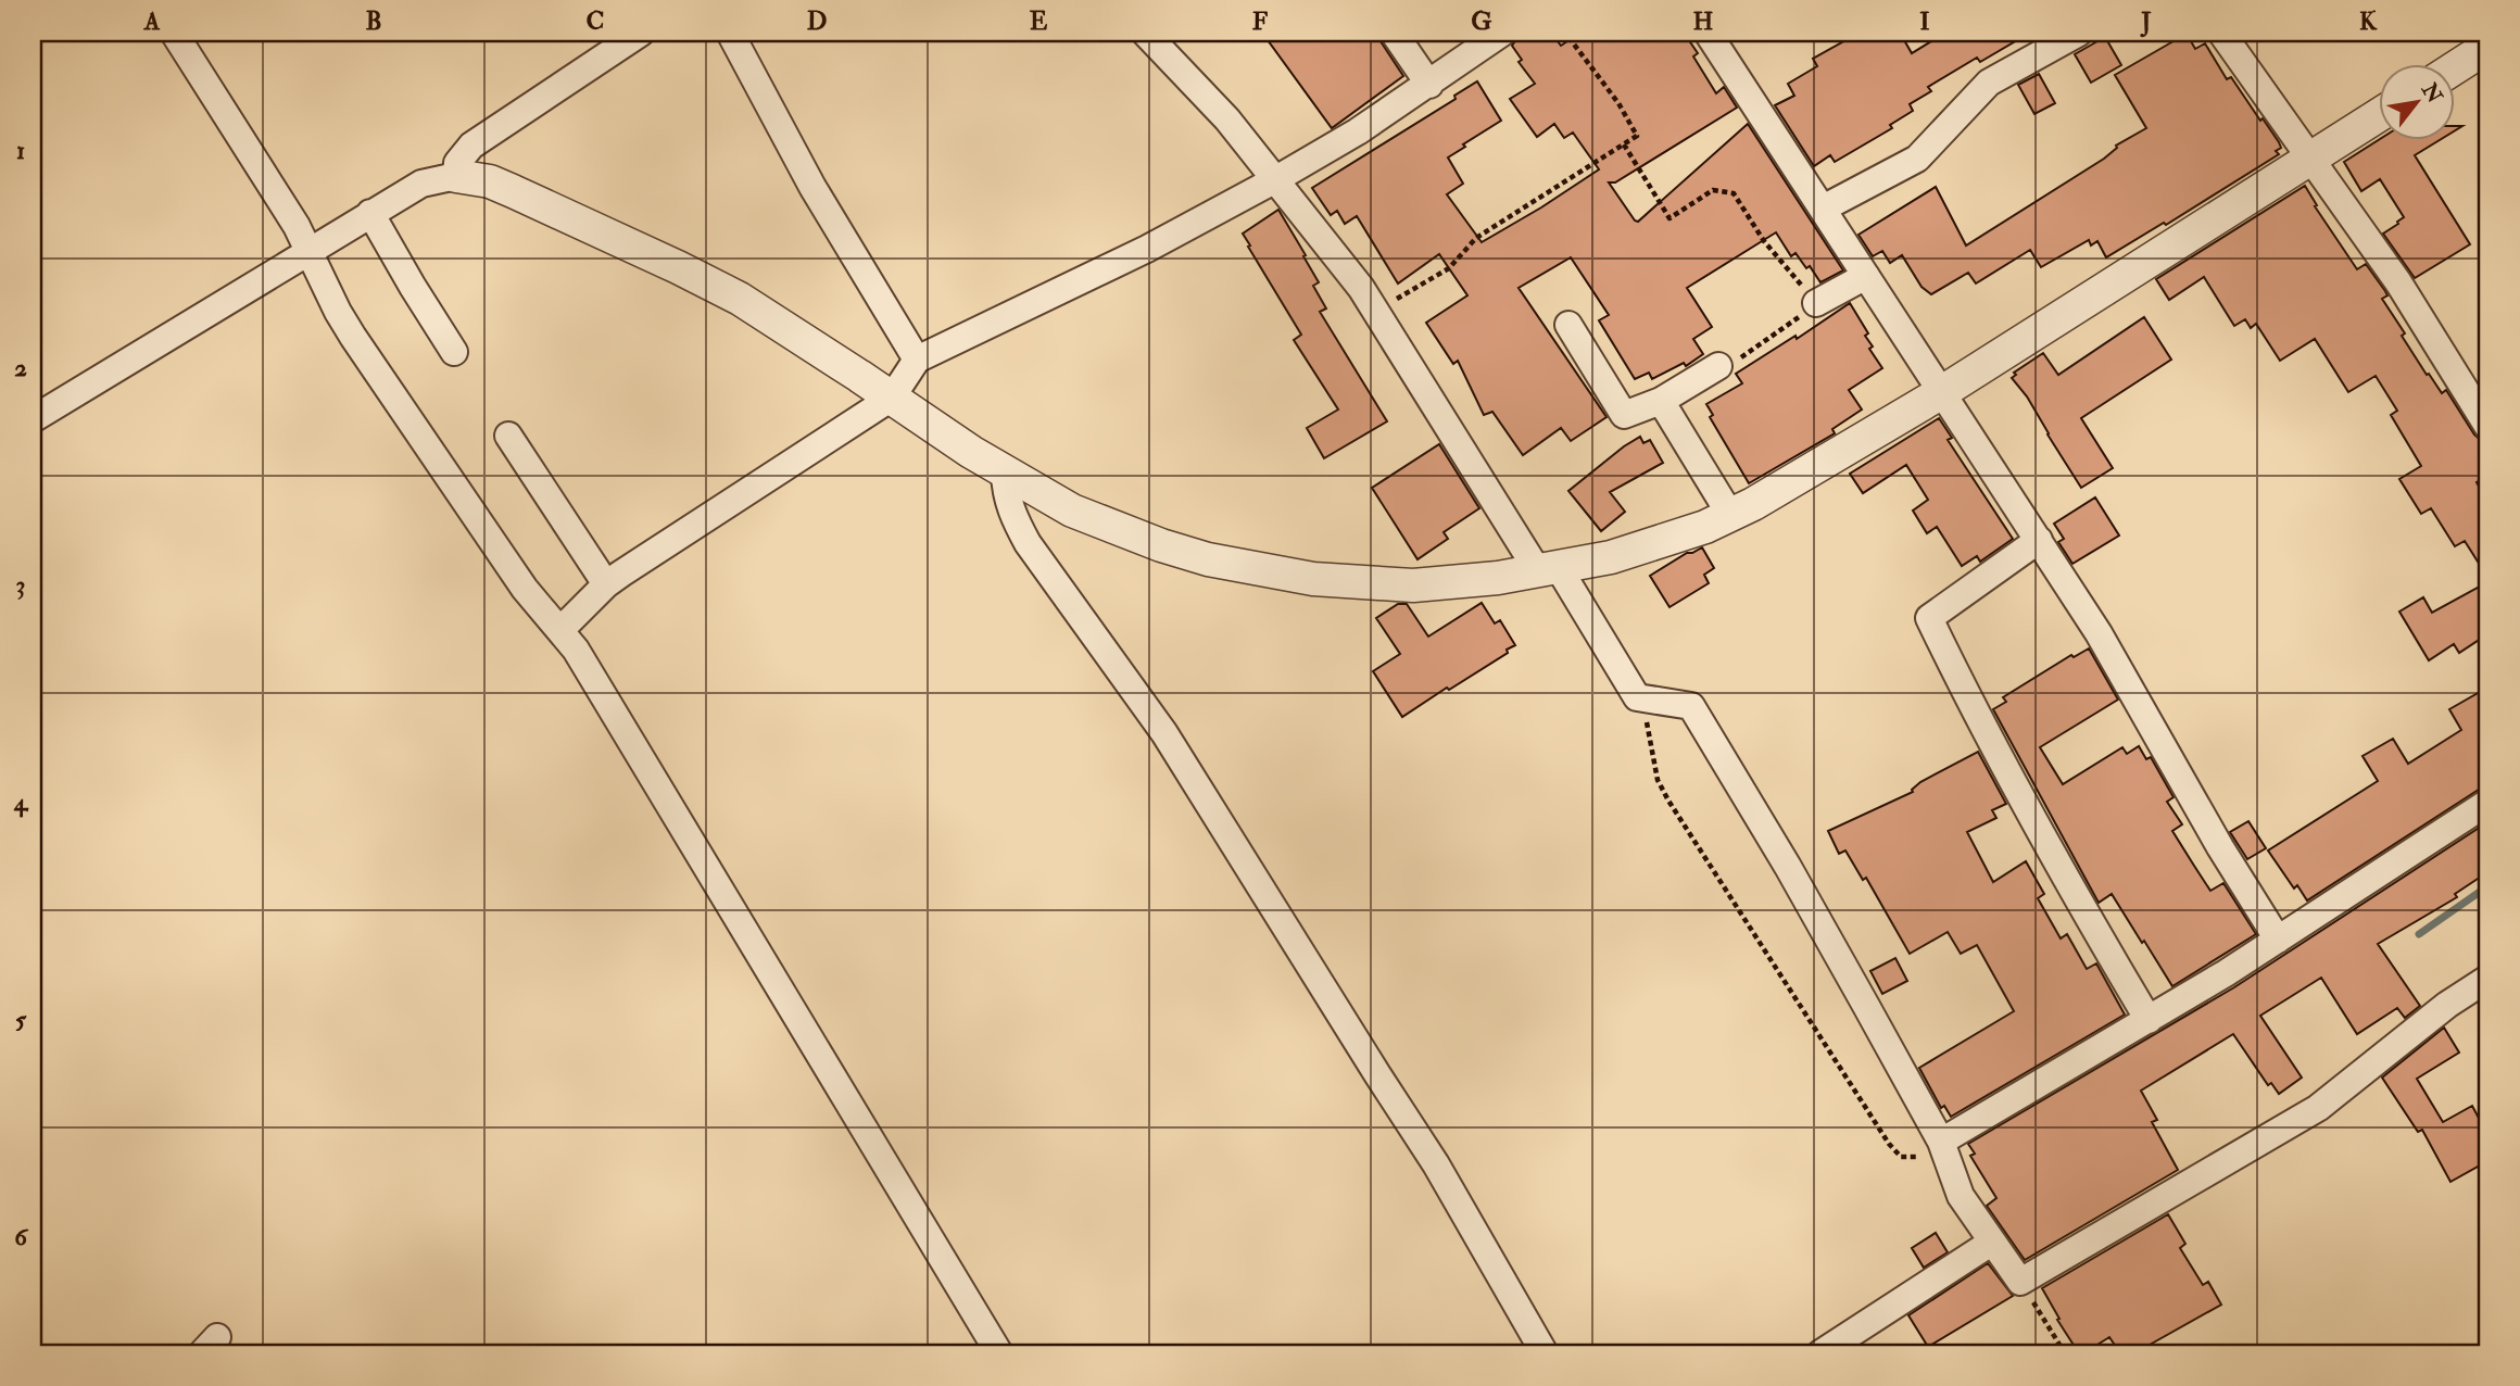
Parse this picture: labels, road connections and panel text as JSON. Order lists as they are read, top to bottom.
{
  "north": "top right",
  "grid": {
    "columns": [
      "A",
      "B",
      "C",
      "D",
      "E",
      "F",
      "G",
      "H",
      "I",
      "J",
      "K"
    ],
    "rows": [
      "1",
      "2",
      "3",
      "4",
      "5",
      "6"
    ]
  }
}
